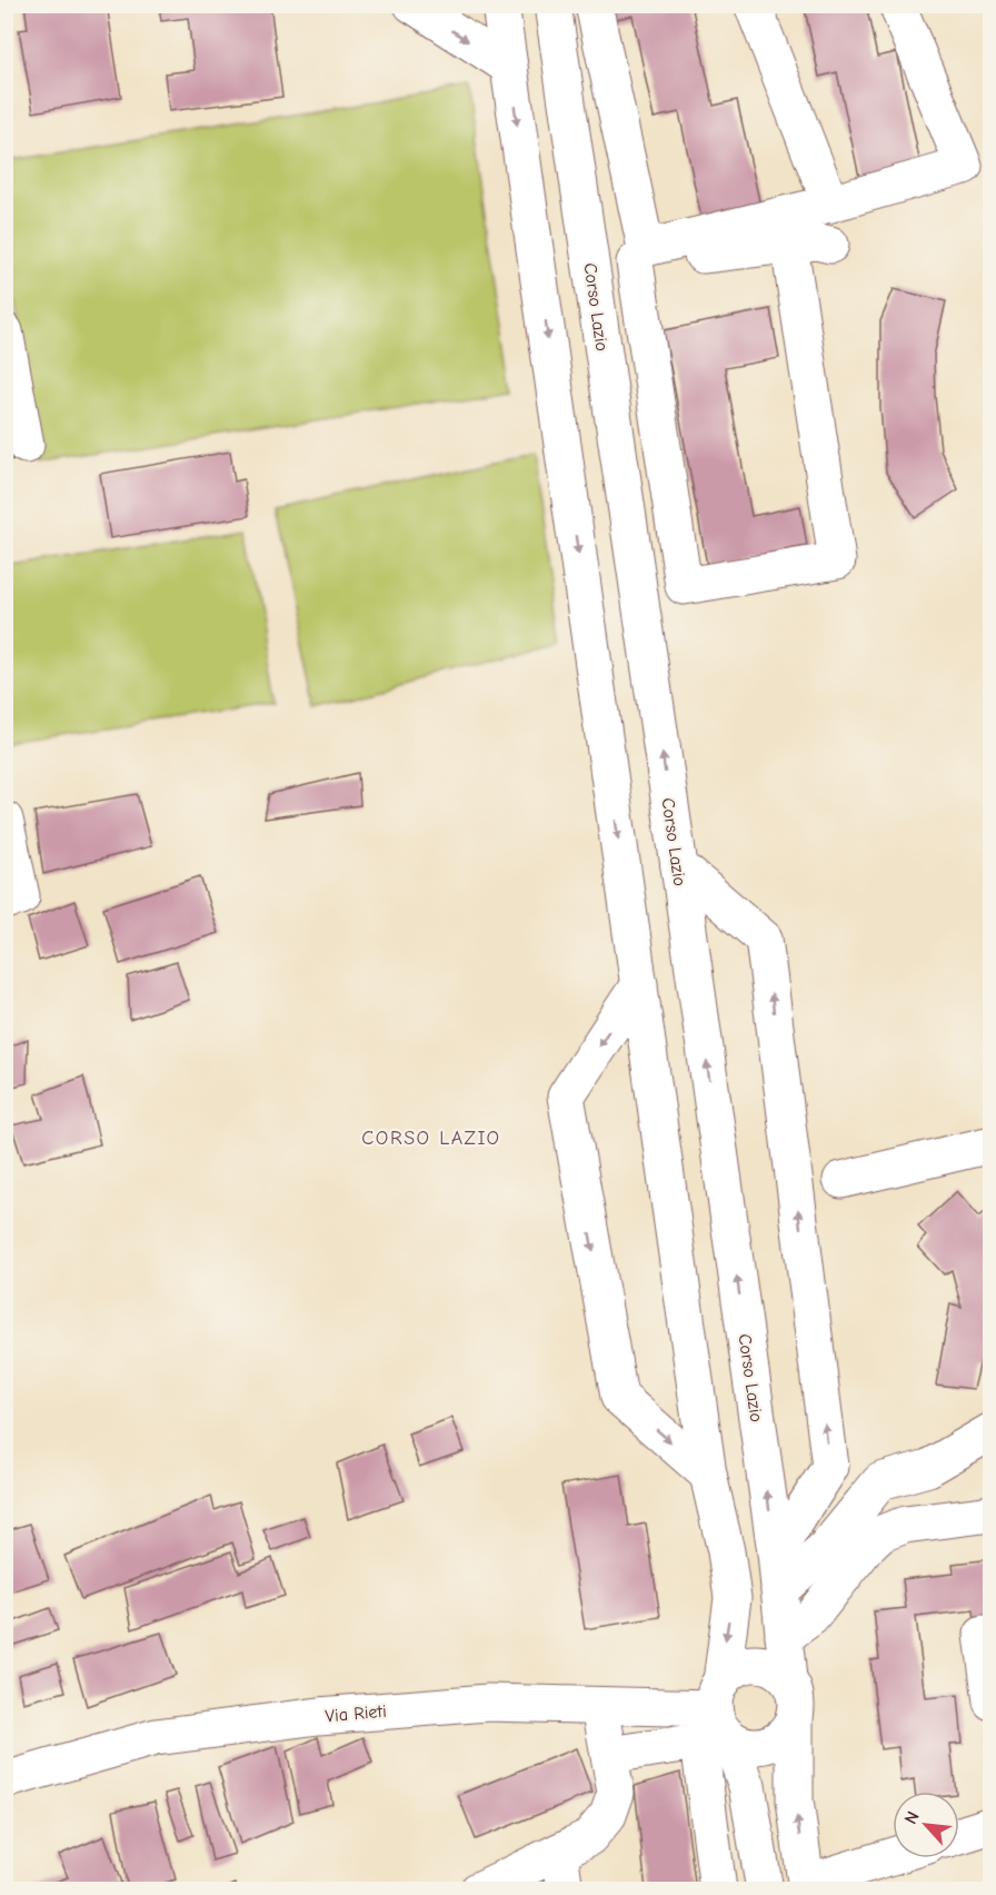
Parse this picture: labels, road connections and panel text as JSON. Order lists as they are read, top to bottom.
{
  "streets": {
    "street": ["Corso Lazio", "Via Rieti"]
  },
  "crossings": [
    ["Corso Lazio", "Via Rieti"]
  ],
  "districts": ["CORSO LAZIO"],
  "north": "top left"
}
